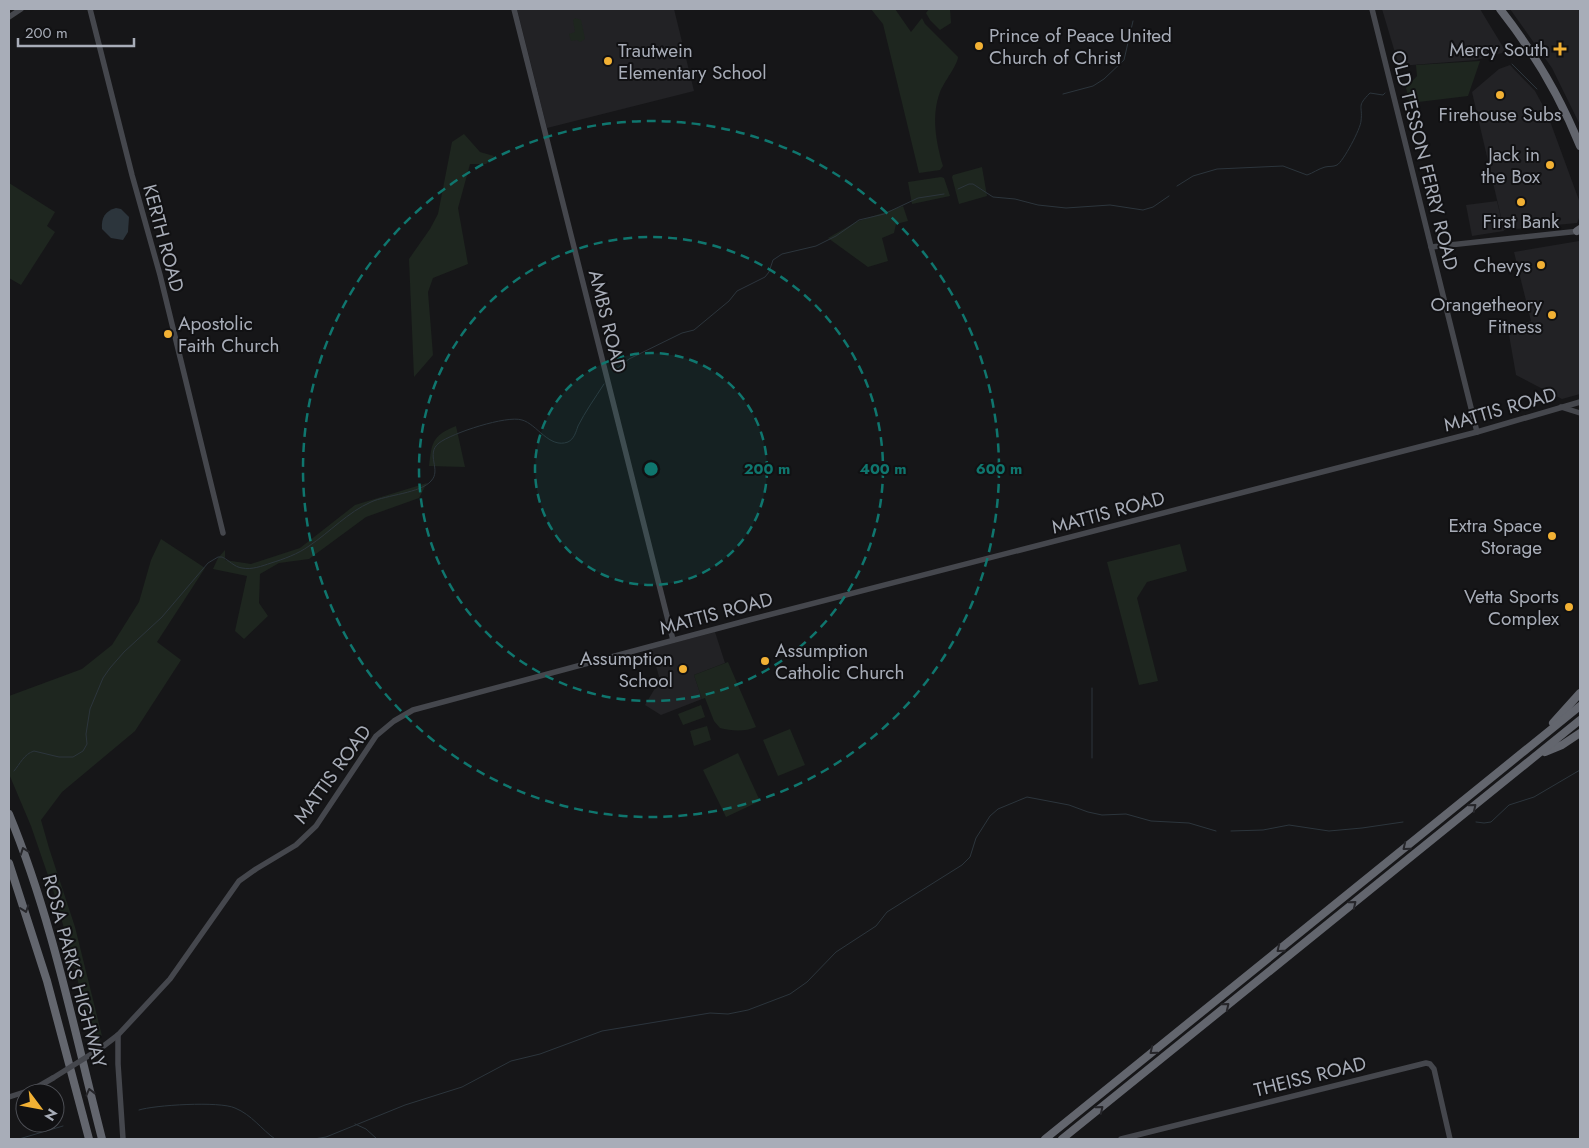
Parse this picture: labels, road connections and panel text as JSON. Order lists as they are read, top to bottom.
{
  "streets": {
    "highway": ["ROSA PARKS HIGHWAY"],
    "street": [
      "OLD TESSON FERRY ROAD",
      "KERTH ROAD",
      "AMBS ROAD",
      "MATTIS ROAD",
      "THEISS ROAD"
    ]
  },
  "crossings": [
    ["OLD TESSON FERRY ROAD", "MATTIS ROAD"],
    ["AMBS ROAD", "MATTIS ROAD"]
  ],
  "places": {
    "other": [
      "Prince of Peace United Church of Christ",
      "Trautwein Elementary School",
      "Firehouse Subs",
      "Jack in the Box",
      "First Bank",
      "Chevys",
      "Orangetheory Fitness",
      "Apostolic Faith Church",
      "Extra Space Storage",
      "Vetta Sports Complex",
      "Assumption Catholic Church",
      "Assumption School"
    ],
    "health": ["Mercy South"]
  },
  "scale_bar": "200 m",
  "north": "bottom right",
  "rings": ["200 m", "400 m", "600 m"]
}
